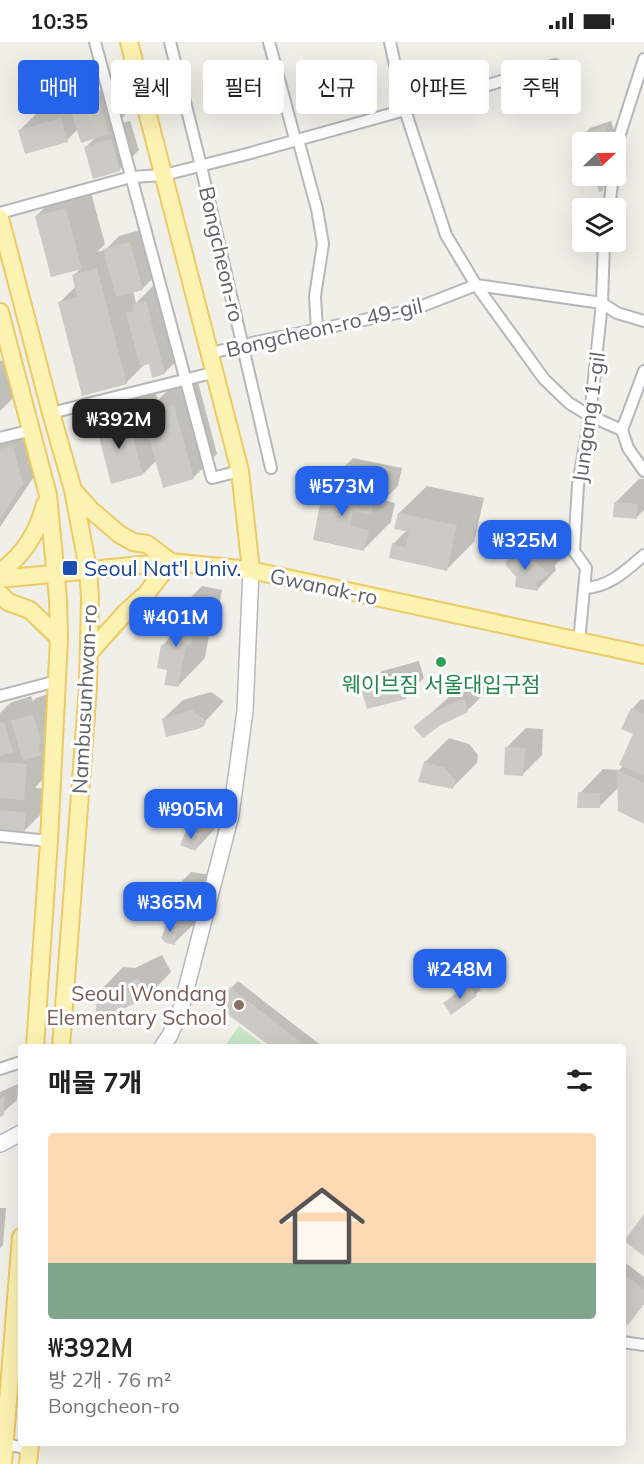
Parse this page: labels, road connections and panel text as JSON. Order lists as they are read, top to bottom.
{
  "streets": {
    "main road": ["Bongcheon-ro", "Gwanak-ro", "Nambusunhwan-ro"],
    "street": ["Bongcheon-ro 49-gil", "Jungang 1-gil"]
  },
  "crossings": [
    ["Bongcheon-ro", "Bongcheon-ro 49-gil"],
    ["Bongcheon-ro", "Gwanak-ro"],
    ["Bongcheon-ro 49-gil", "Jungang 1-gil"],
    ["Jungang 1-gil", "Gwanak-ro"],
    ["Gwanak-ro", "Nambusunhwan-ro"]
  ],
  "places": {
    "transit": ["Seoul Nat'l Univ."],
    "other": ["웨이브짐 서울대입구점", "Seoul Wondang Elementary School"]
  },
  "north": "right",
  "page": {
    "status": "10:35",
    "chip": [
      "매매",
      "월세",
      "필터",
      "신규",
      "아파트",
      "주택"
    ],
    "price": [
      "₩392M",
      "₩573M",
      "₩325M",
      "₩401M",
      "₩905M",
      "₩365M",
      "₩248M"
    ],
    "heading": "매물 7개",
    "list": [
      {
        "name": "₩392M",
        "note": "방 2개 · 76 m² · Bongcheon-ro"
      }
    ]
  }
}
